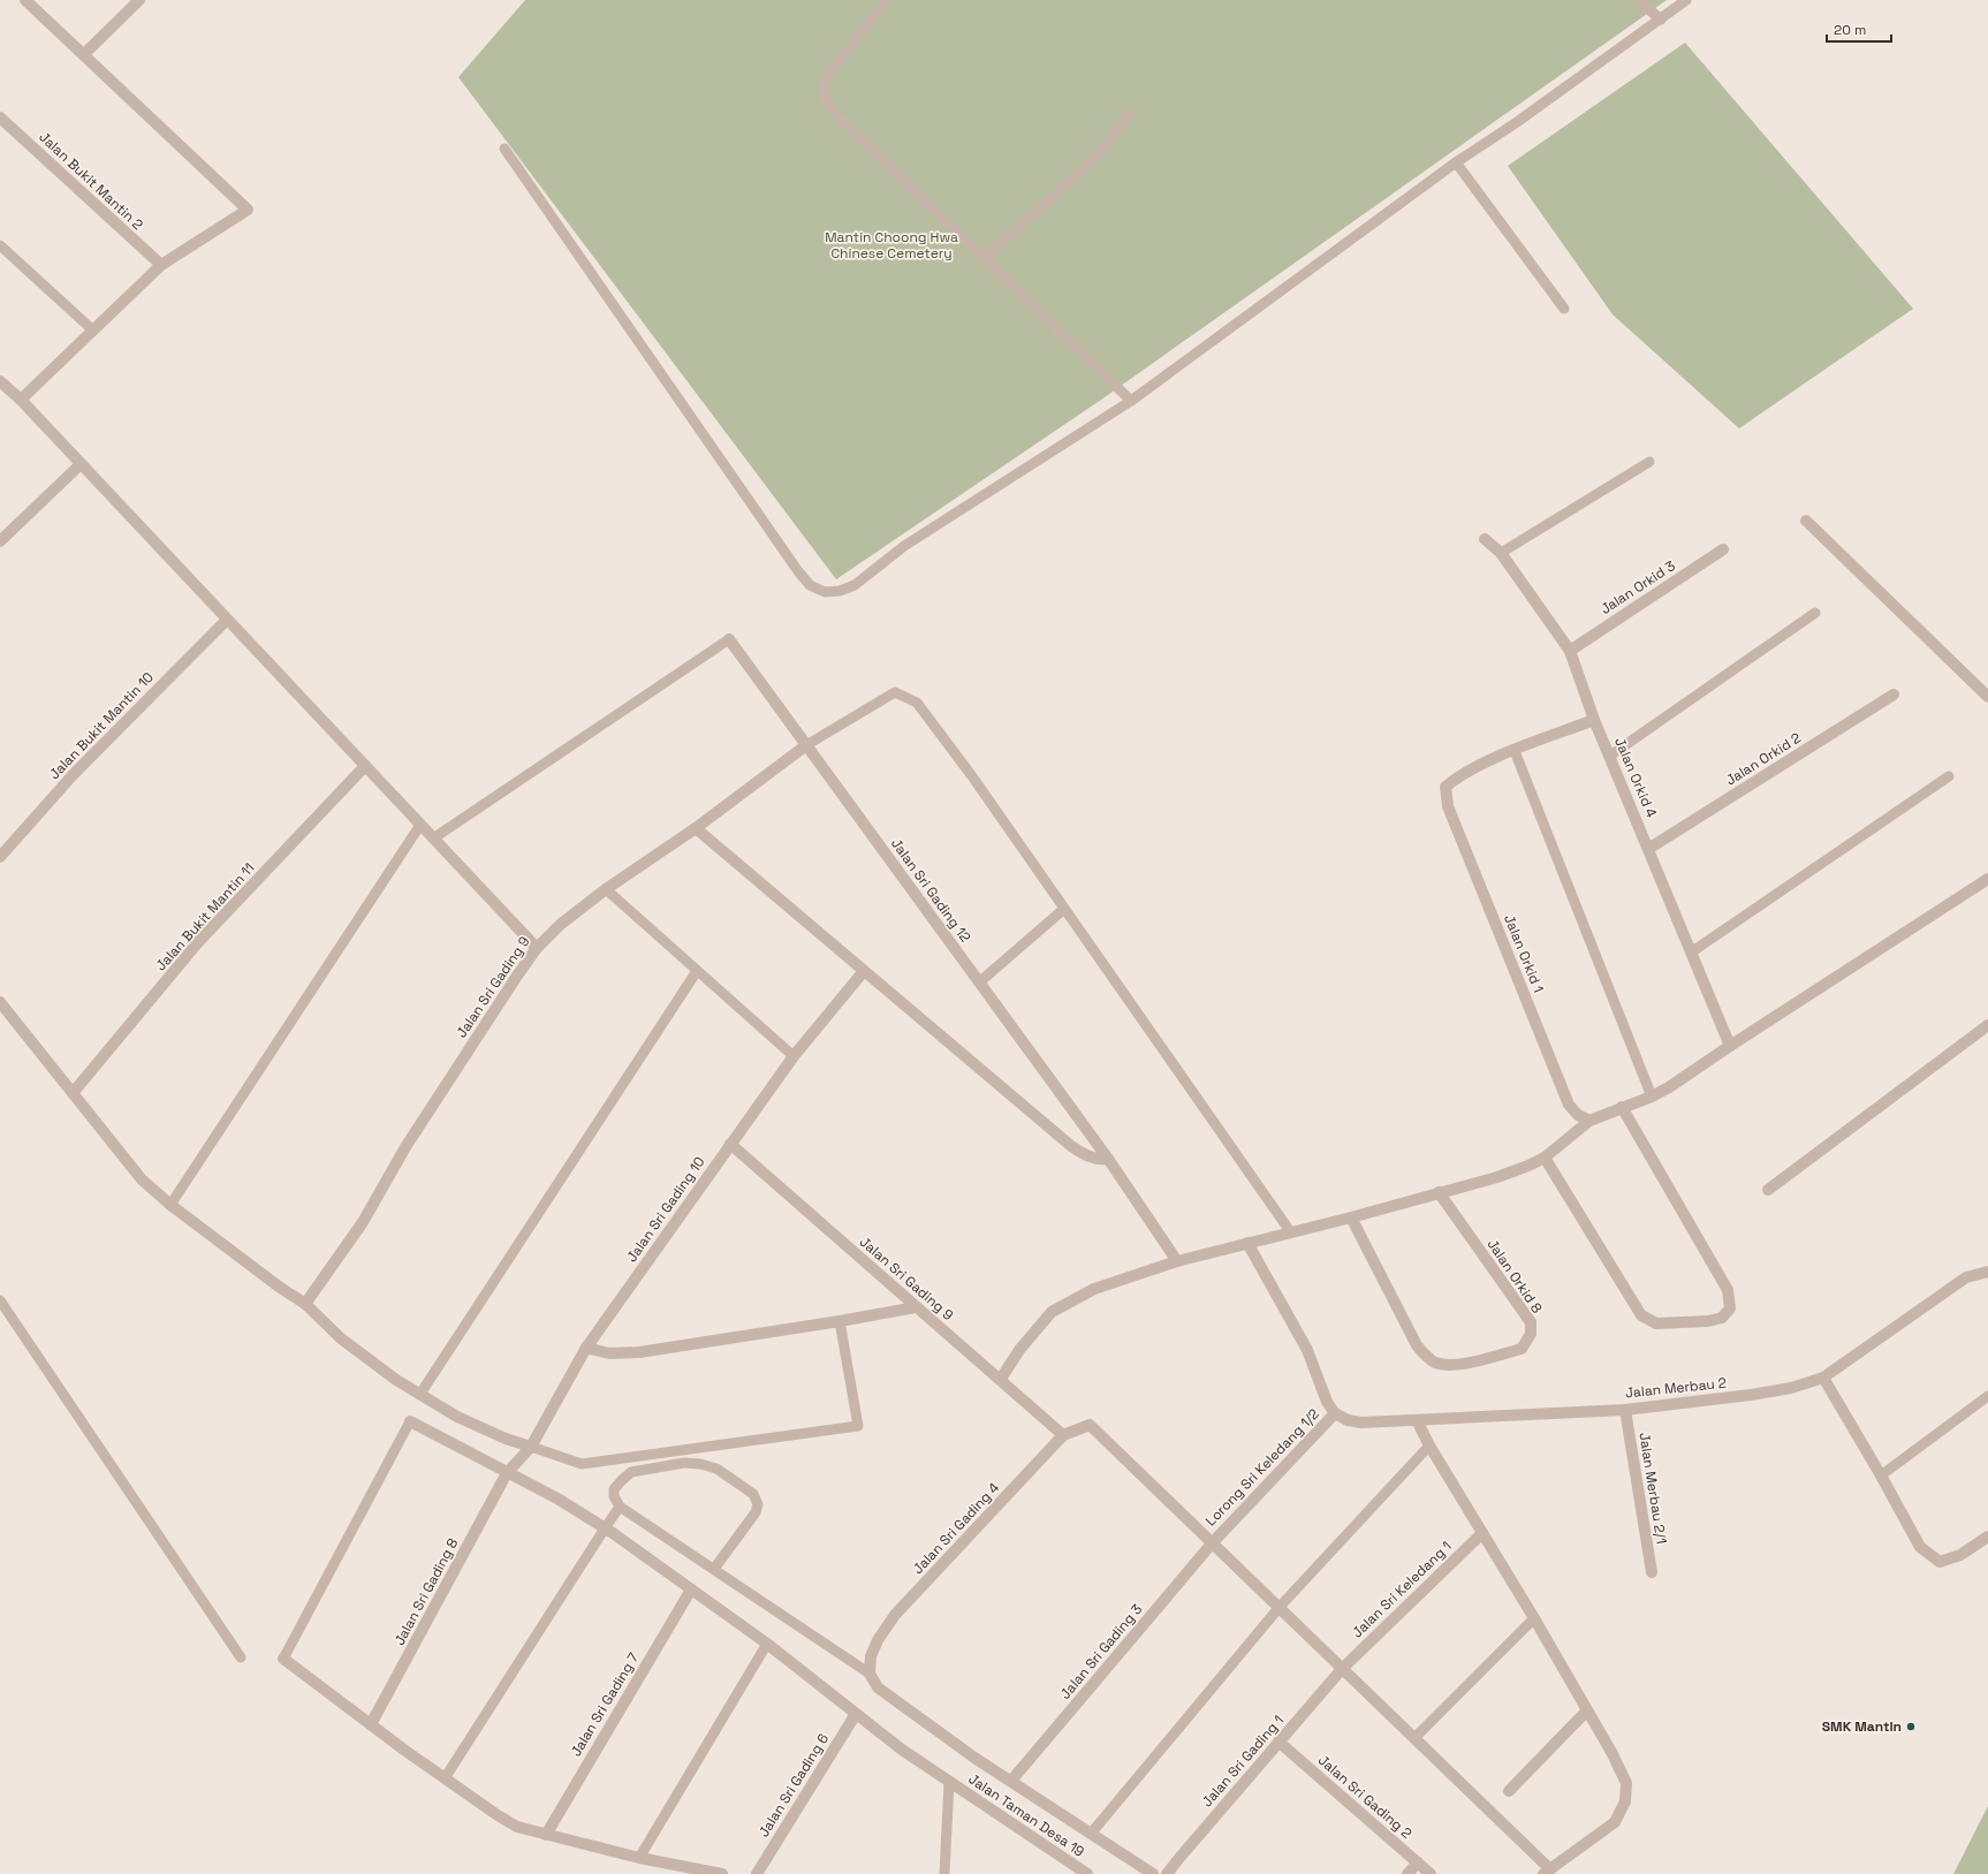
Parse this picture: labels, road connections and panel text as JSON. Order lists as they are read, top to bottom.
{
  "streets": {
    "street": [
      "Jalan Bukit Mantin 2",
      "Jalan Orkid 3",
      "Jalan Bukit Mantin 10",
      "Jalan Orkid 2",
      "Jalan Orkid 4",
      "Jalan Sri Gading 12",
      "Jalan Bukit Mantin 11",
      "Jalan Orkid 1",
      "Jalan Sri Gading 9",
      "Jalan Sri Gading 10",
      "Jalan Orkid 8",
      "Jalan Merbau 2",
      "Lorong Sri Keledang 1/2",
      "Jalan Merbau 2/1",
      "Jalan Sri Gading 4",
      "Jalan Sri Keledang 1",
      "Jalan Sri Gading 8",
      "Jalan Sri Gading 3",
      "Jalan Sri Gading 7",
      "Jalan Sri Gading 1",
      "Jalan Sri Gading 6",
      "Jalan Sri Gading 2",
      "Jalan Taman Desa 19"
    ]
  },
  "crossings": [
    ["Jalan Orkid 3", "Jalan Orkid 4"],
    ["Jalan Orkid 2", "Jalan Orkid 4"],
    ["Jalan Sri Gading 12", "Jalan Sri Gading 9"],
    ["Jalan Sri Gading 9", "Jalan Sri Gading 10"],
    ["Jalan Sri Gading 9", "Jalan Sri Gading 4"],
    ["Jalan Sri Gading 10", "Jalan Sri Gading 8"],
    ["Jalan Sri Gading 10", "Jalan Taman Desa 19"],
    ["Jalan Merbau 2", "Lorong Sri Keledang 1/2"],
    ["Jalan Merbau 2", "Jalan Merbau 2/1"],
    ["Lorong Sri Keledang 1/2", "Jalan Sri Gading 4"],
    ["Lorong Sri Keledang 1/2", "Jalan Sri Gading 3"],
    ["Jalan Sri Gading 4", "Jalan Sri Gading 3"],
    ["Jalan Sri Keledang 1", "Jalan Sri Gading 1"],
    ["Jalan Sri Gading 8", "Jalan Taman Desa 19"],
    ["Jalan Sri Gading 7", "Jalan Taman Desa 19"],
    ["Jalan Sri Gading 1", "Jalan Sri Gading 2"],
    ["Jalan Sri Gading 6", "Jalan Taman Desa 19"]
  ],
  "parks": ["Mantin Choong Hwa Chinese Cemetery"],
  "places": ["SMK Mantin"],
  "scale_bar": "20 m"
}
